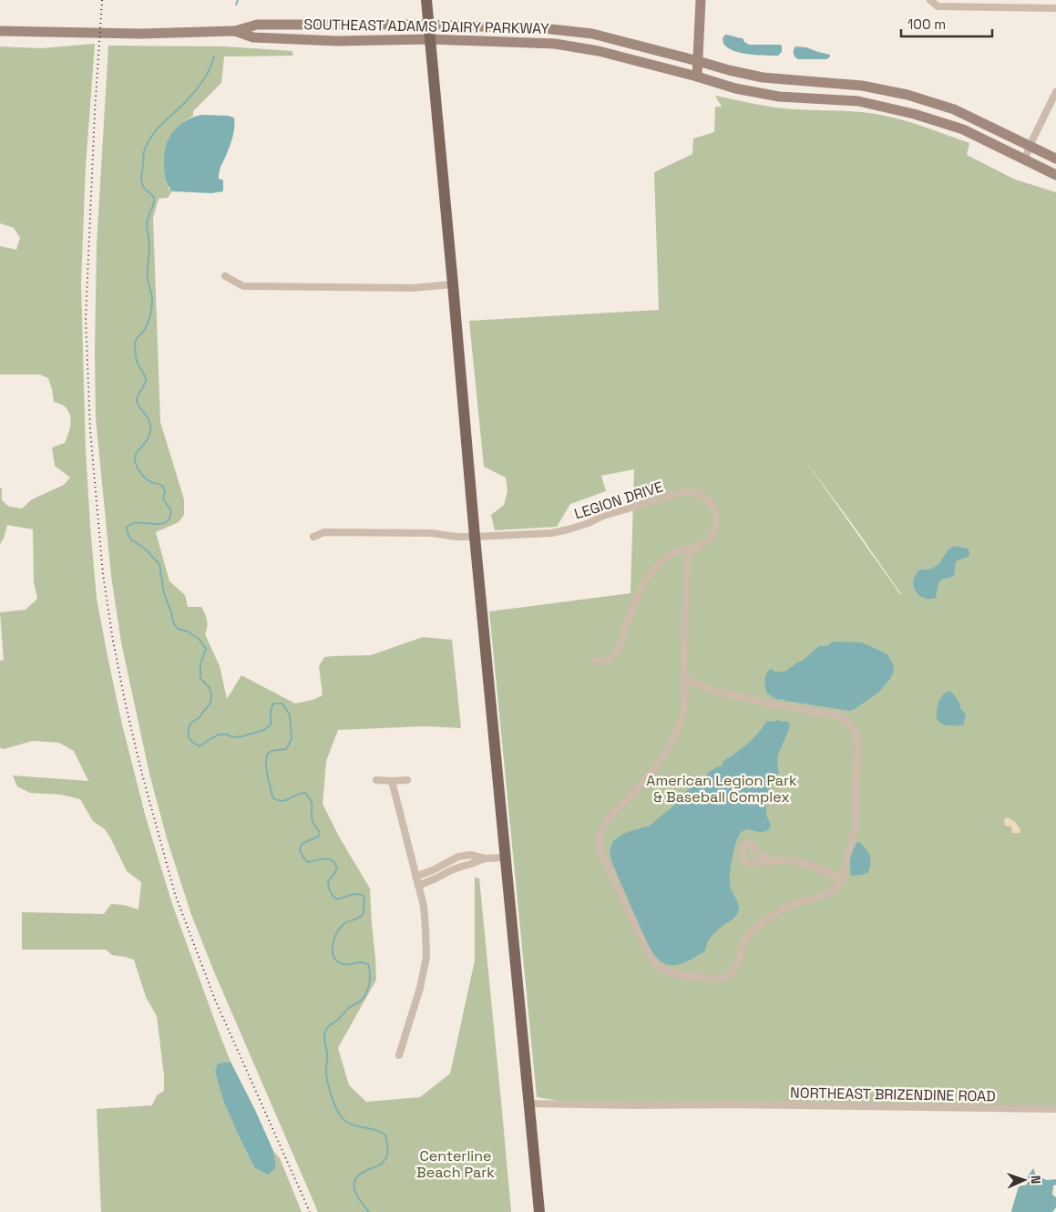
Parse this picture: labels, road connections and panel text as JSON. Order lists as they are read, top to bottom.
{
  "streets": {
    "main road": ["SOUTHEAST ADAMS DAIRY PARKWAY"],
    "street": ["LEGION DRIVE", "NORTHEAST BRIZENDINE ROAD"]
  },
  "parks": ["American Legion Park & Baseball Complex", "Centerline Beach Park"],
  "scale_bar": "100 m",
  "north": "right"
}
